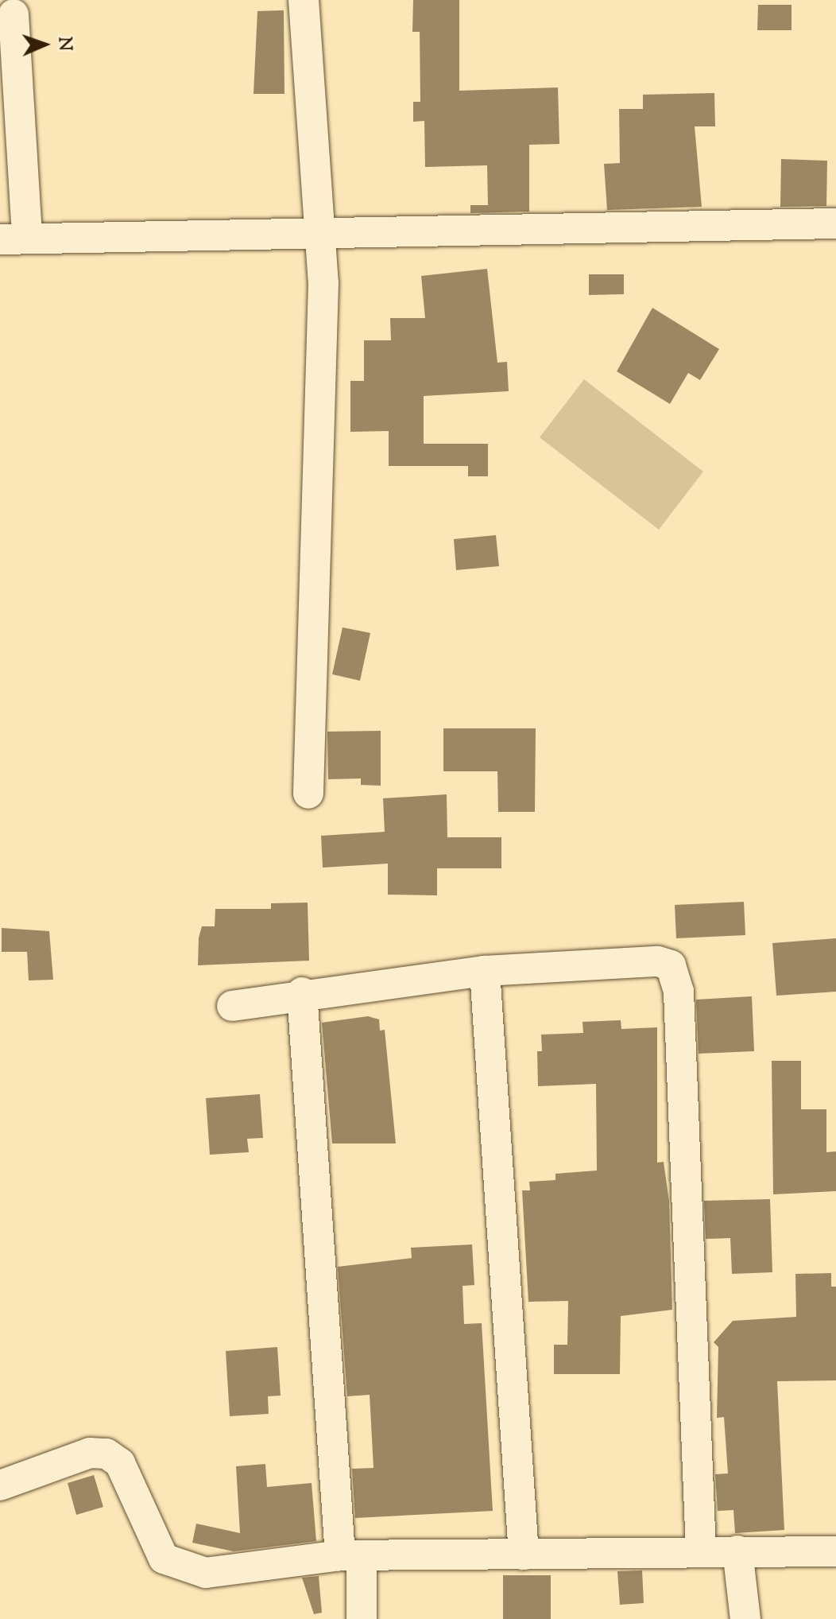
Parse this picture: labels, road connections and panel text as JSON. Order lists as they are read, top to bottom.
{
  "north": "right"
}
